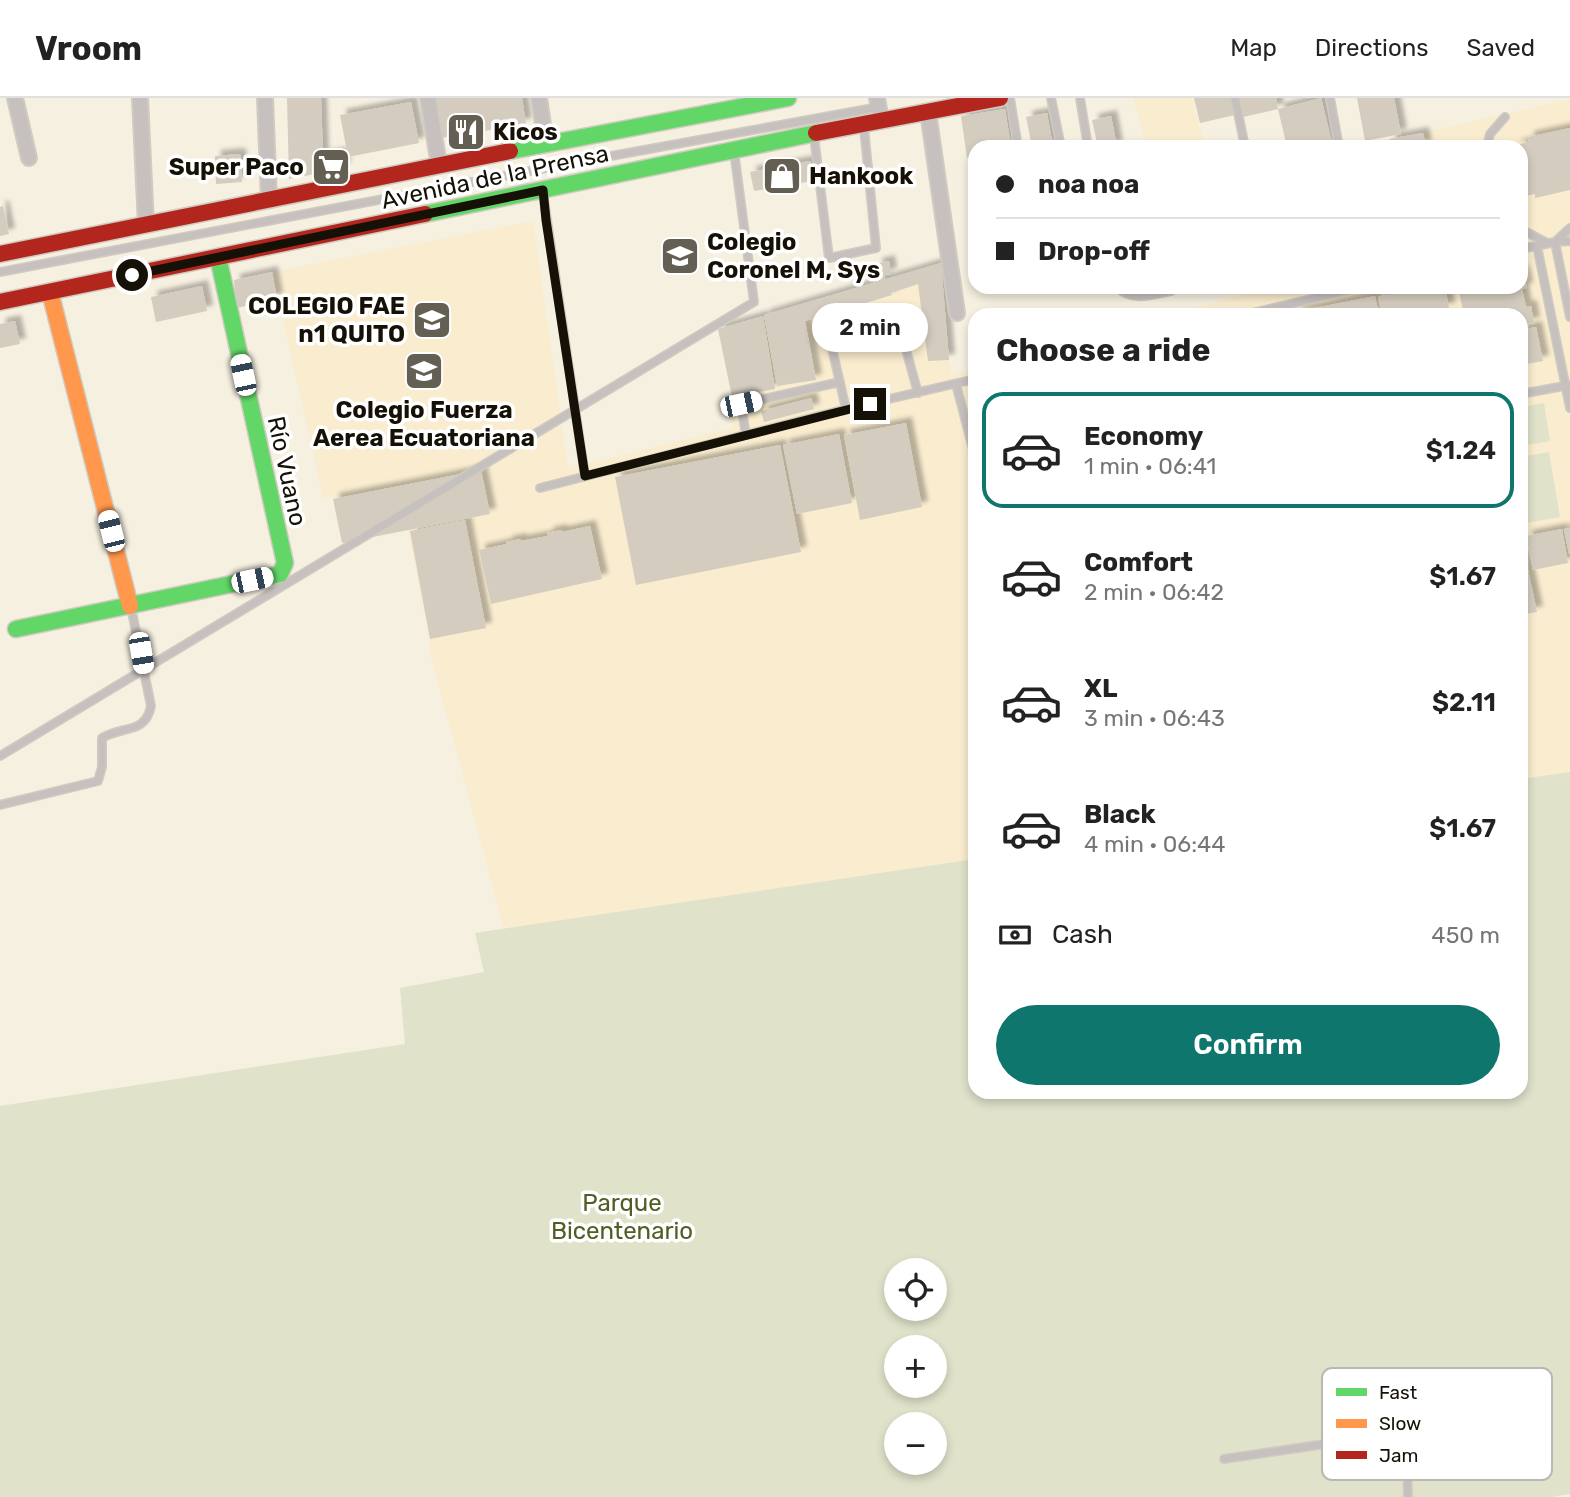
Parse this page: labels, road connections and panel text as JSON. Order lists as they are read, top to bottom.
{
  "streets": {
    "main road": ["Avenida de la Prensa", "Río Vuano"]
  },
  "crossings": [
    ["Avenida de la Prensa", "Río Vuano"]
  ],
  "parks": ["Parque Bicentenario"],
  "places": {
    "restaurant": ["Kicos"],
    "supermarket": ["Super Paco"],
    "shop": ["Hankook"],
    "school or university": ["Colegio Coronel M, Sys", "COLEGIO FAE n1 QUITO", "Colegio Fuerza Aerea Ecuatoriana"]
  },
  "legend": ["Fast", "Slow", "Jam"],
  "page": {
    "header": "Vroom",
    "nav": ["Map", "Directions", "Saved"],
    "banner": ["noa noa", "Drop-off"],
    "bubble": "2 min",
    "heading": "Choose a ride",
    "list": [
      {
        "name": "Economy",
        "note": "1 min · 06:41",
        "value": "$1.24"
      },
      {
        "name": "Comfort",
        "note": "2 min · 06:42",
        "value": "$1.67"
      },
      {
        "name": "XL",
        "note": "3 min · 06:43",
        "value": "$2.11"
      },
      {
        "name": "Black",
        "note": "4 min · 06:44",
        "value": "$1.67"
      }
    ],
    "pay": ["Cash", "450 m"],
    "buttons": "Confirm",
    "map_buttons": ["+", "−"]
  }
}
